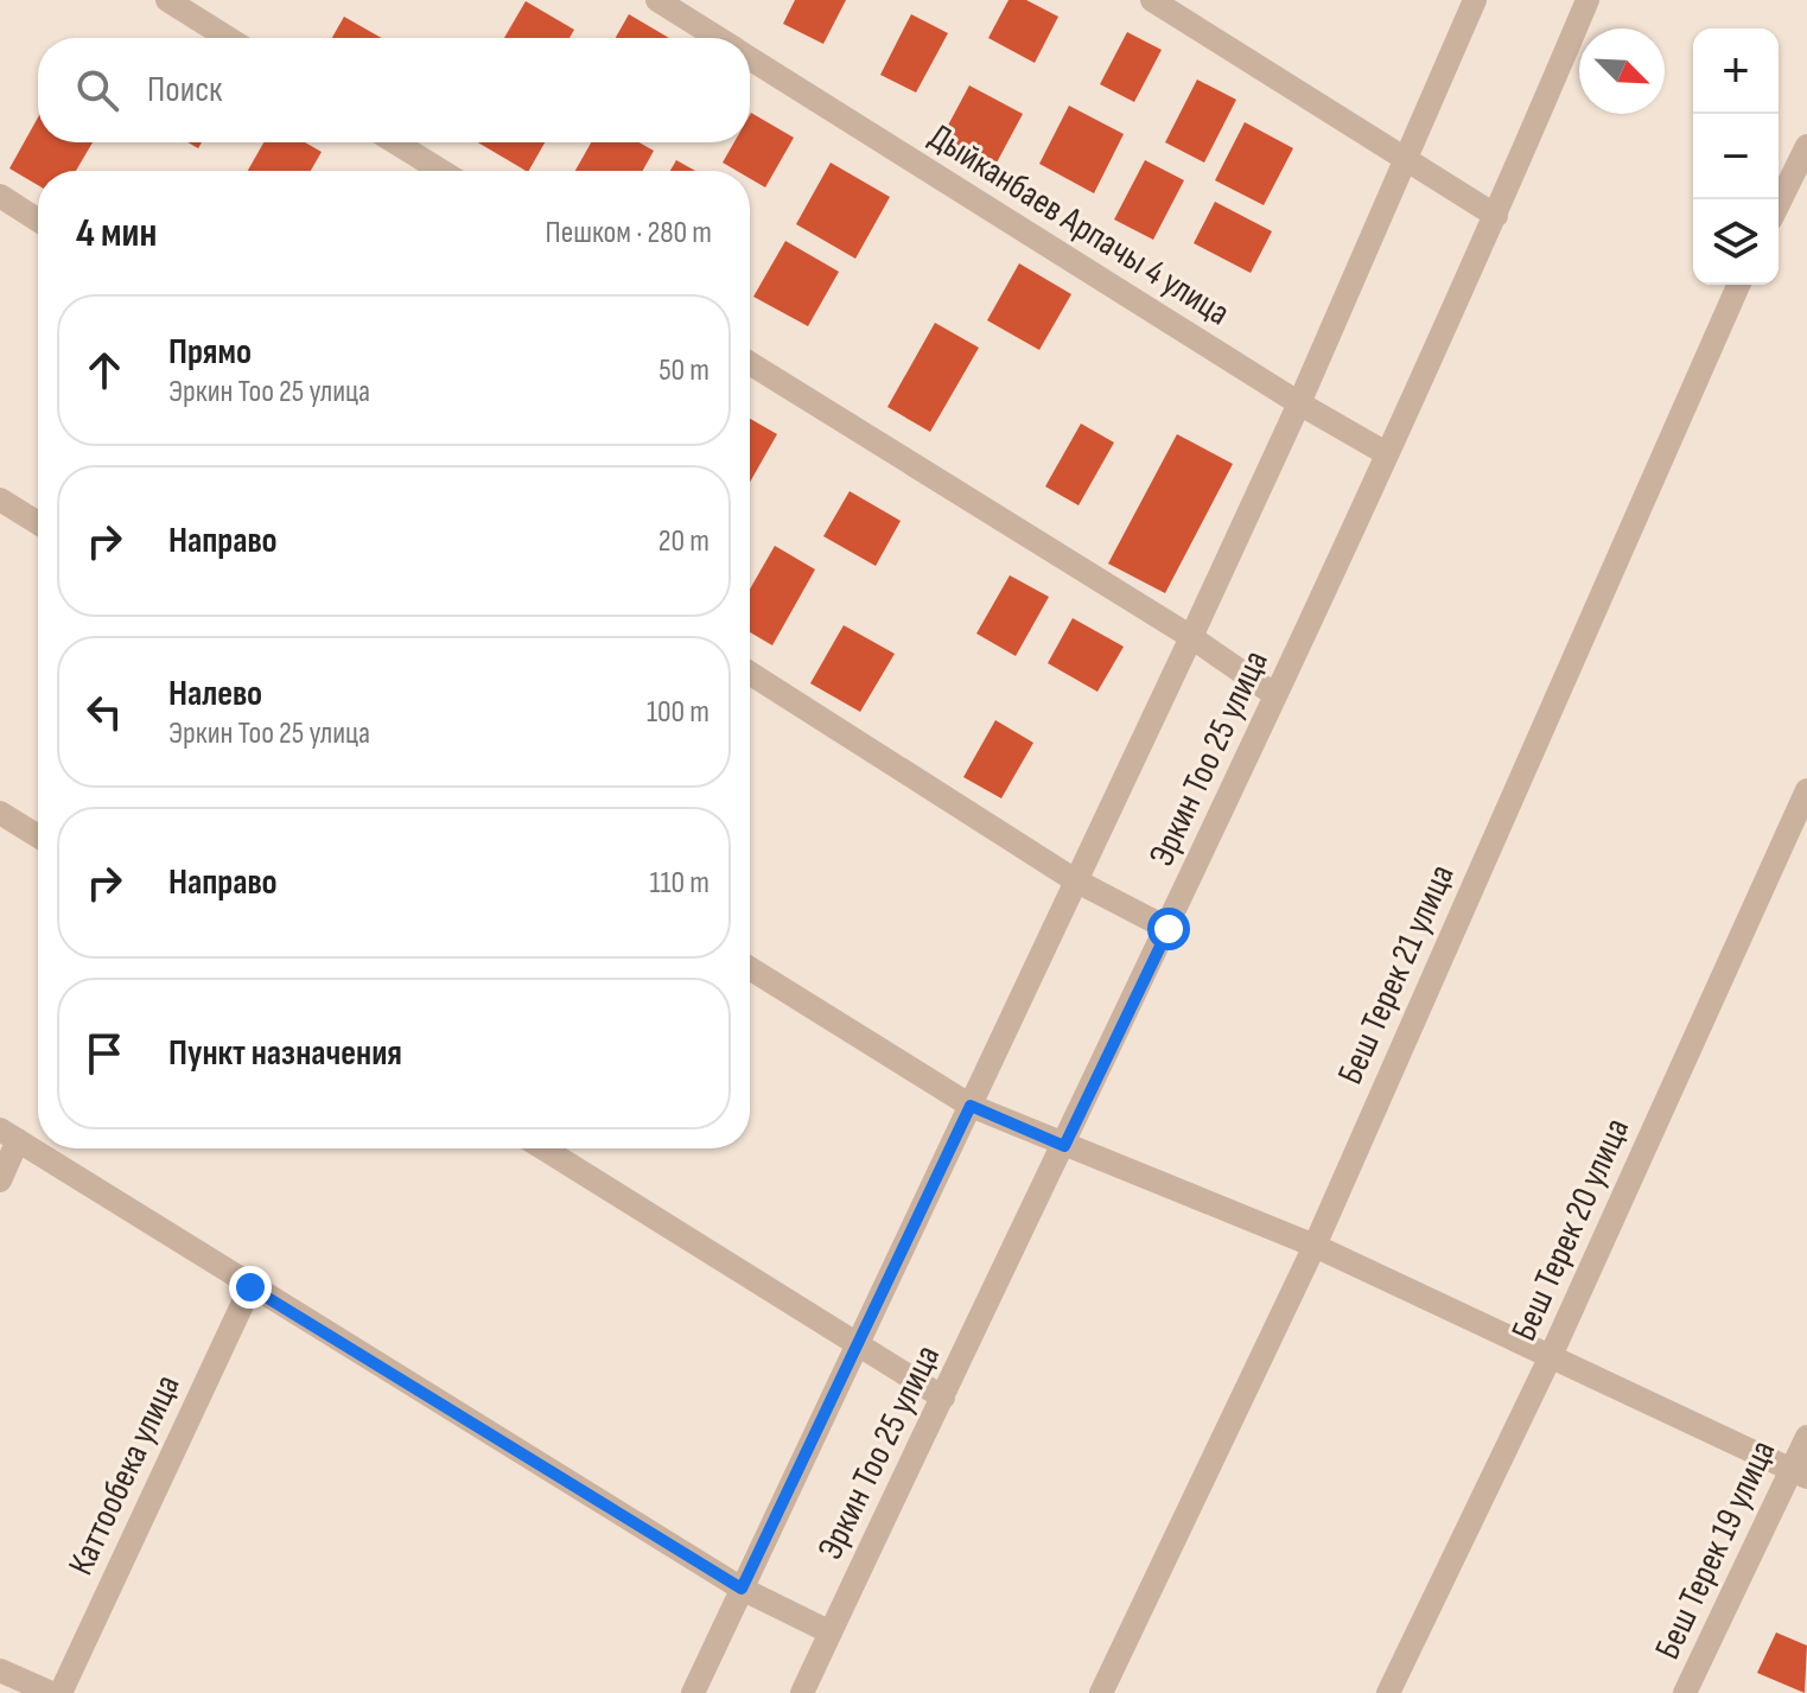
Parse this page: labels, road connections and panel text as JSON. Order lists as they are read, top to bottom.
{
  "streets": {
    "street": [
      "Дыйканбаев Арпачы 4 улица",
      "Эркин Тоо 25 улица",
      "Беш Терек 21 улица",
      "Беш Терек 20 улица",
      "Каттообека улица",
      "Беш Терек 19 улица"
    ]
  },
  "crossings": [
    ["Дыйканбаев Арпачы 4 улица", "Эркин Тоо 25 улица"]
  ],
  "north": "bottom right",
  "page": {
    "map_buttons": ["+", "−"],
    "search": "Поиск",
    "heading": ["4 мин", "Пешком · 280 m"],
    "list": [
      ["Прямо", "Эркин Тоо 25 улица", "50 m"],
      ["Направо", "20 m"],
      ["Налево", "Эркин Тоо 25 улица", "100 m"],
      ["Направо", "110 m"],
      "Пункт назначения"
    ]
  }
}
